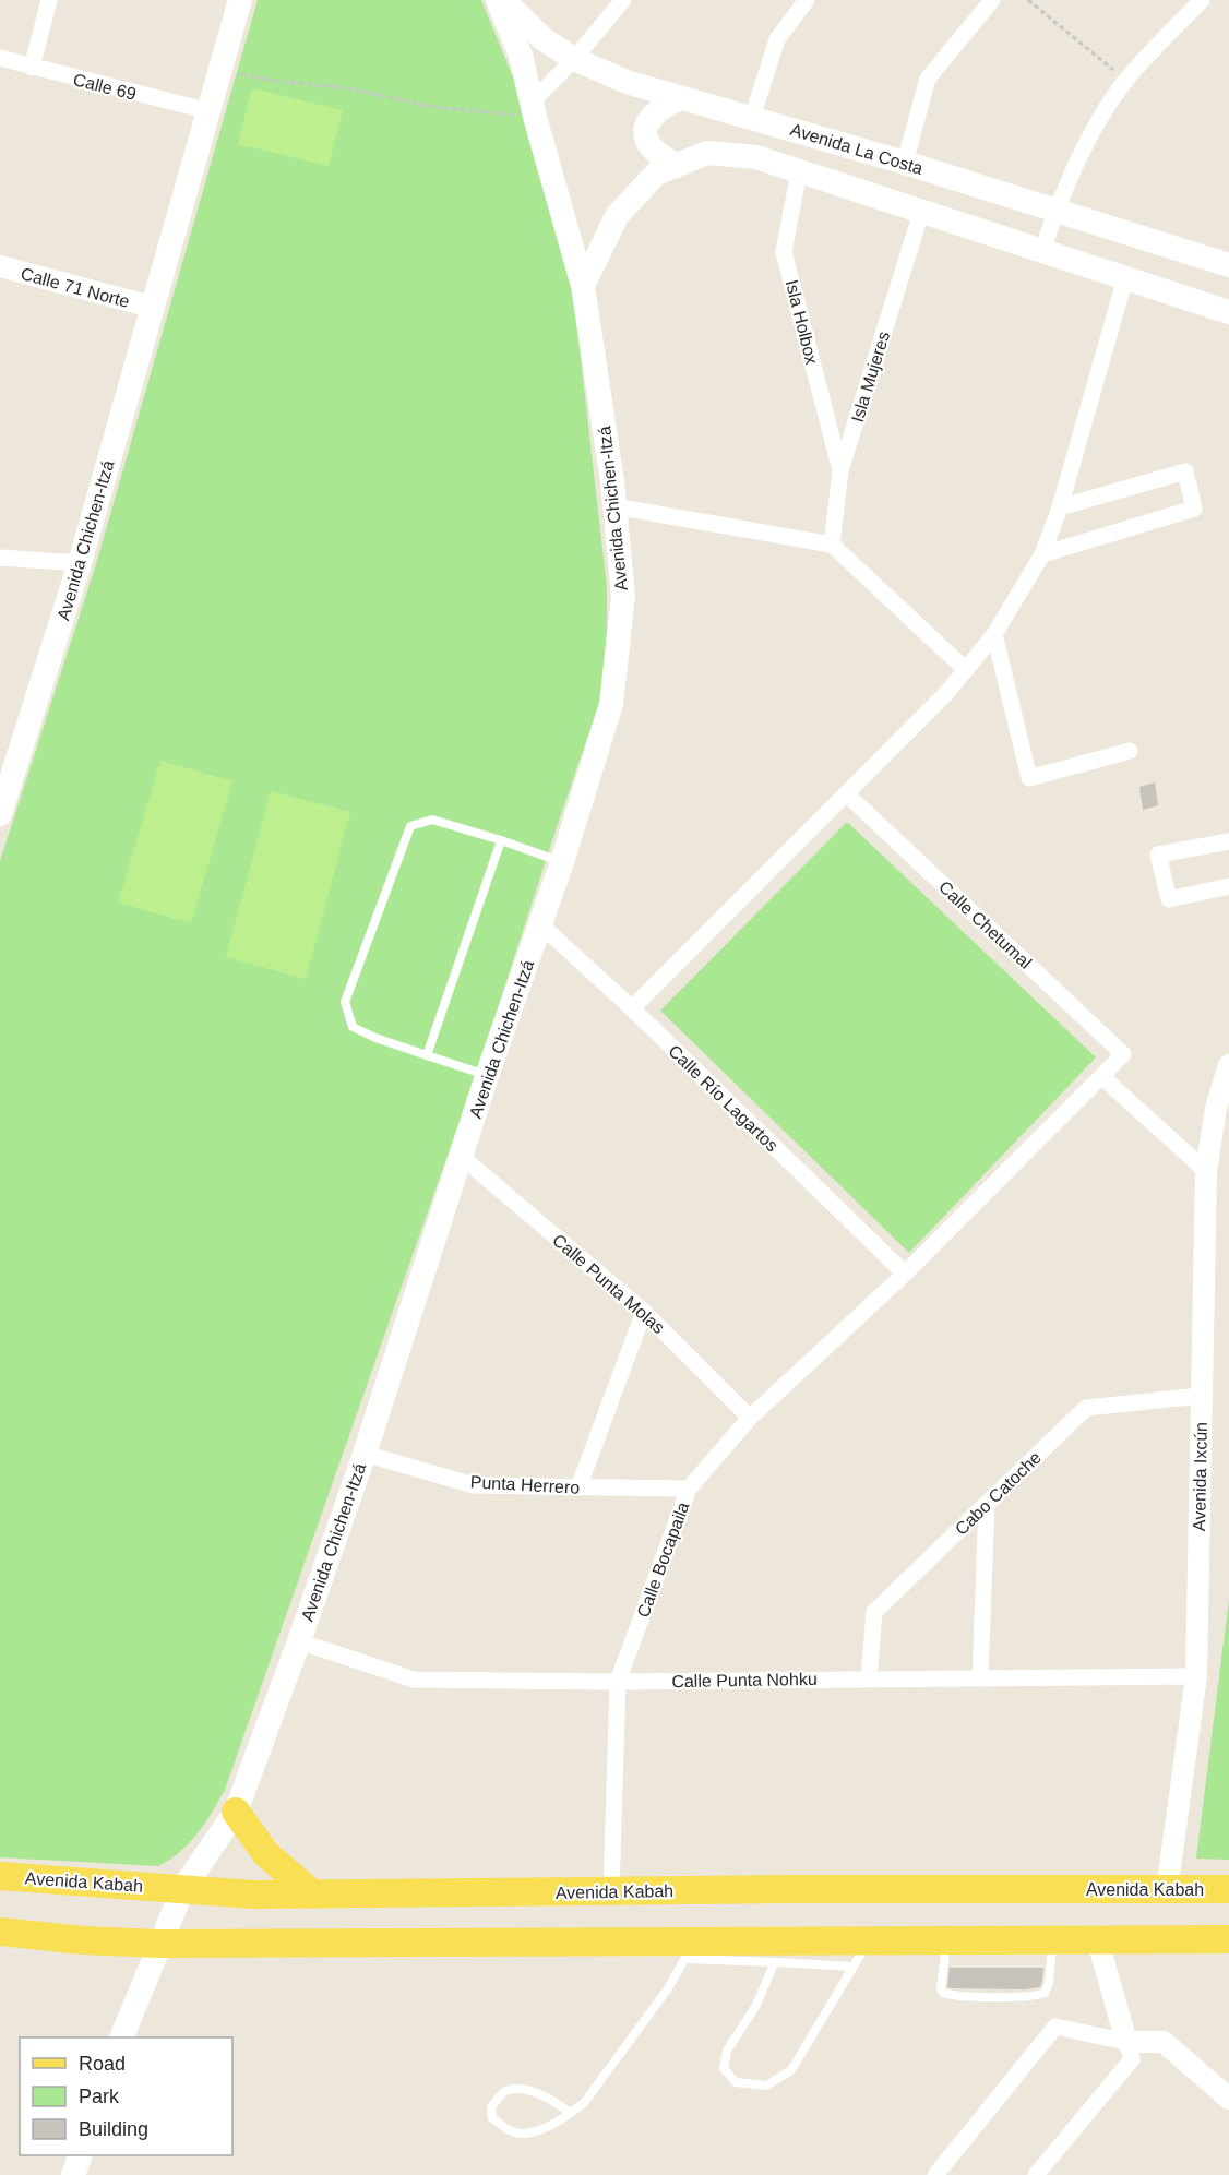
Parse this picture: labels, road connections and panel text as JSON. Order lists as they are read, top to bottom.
{
  "streets": {
    "main road": ["Avenida La Costa", "Avenida Chichen-Itzá", "Avenida Kabah"],
    "street": [
      "Calle 69",
      "Calle 71 Norte",
      "Isla Holbox",
      "Isla Mujeres",
      "Calle Chetumal",
      "Calle Río Lagartos",
      "Calle Punta Molas",
      "Avenida Ixcún",
      "Punta Herrero",
      "Cabo Catoche",
      "Calle Bocapaila",
      "Calle Punta Nohku"
    ]
  },
  "crossings": [
    ["Calle 69", "Avenida Chichen-Itzá"],
    ["Calle 71 Norte", "Avenida Chichen-Itzá"],
    ["Isla Holbox", "Isla Mujeres"],
    ["Avenida Chichen-Itzá", "Calle Río Lagartos"],
    ["Avenida Chichen-Itzá", "Calle Punta Molas"],
    ["Avenida Chichen-Itzá", "Punta Herrero"],
    ["Avenida Chichen-Itzá", "Calle Punta Nohku"],
    ["Avenida Chichen-Itzá", "Avenida Kabah"],
    ["Calle Chetumal", "Calle Bocapaila"],
    ["Calle Río Lagartos", "Calle Bocapaila"],
    ["Calle Punta Molas", "Calle Bocapaila"],
    ["Avenida Ixcún", "Cabo Catoche"],
    ["Avenida Ixcún", "Calle Punta Nohku"],
    ["Avenida Ixcún", "Avenida Kabah"],
    ["Punta Herrero", "Calle Bocapaila"],
    ["Cabo Catoche", "Calle Punta Nohku"],
    ["Calle Bocapaila", "Calle Punta Nohku"],
    ["Calle Bocapaila", "Avenida Kabah"]
  ],
  "legend": ["Road", "Park", "Building"]
}
